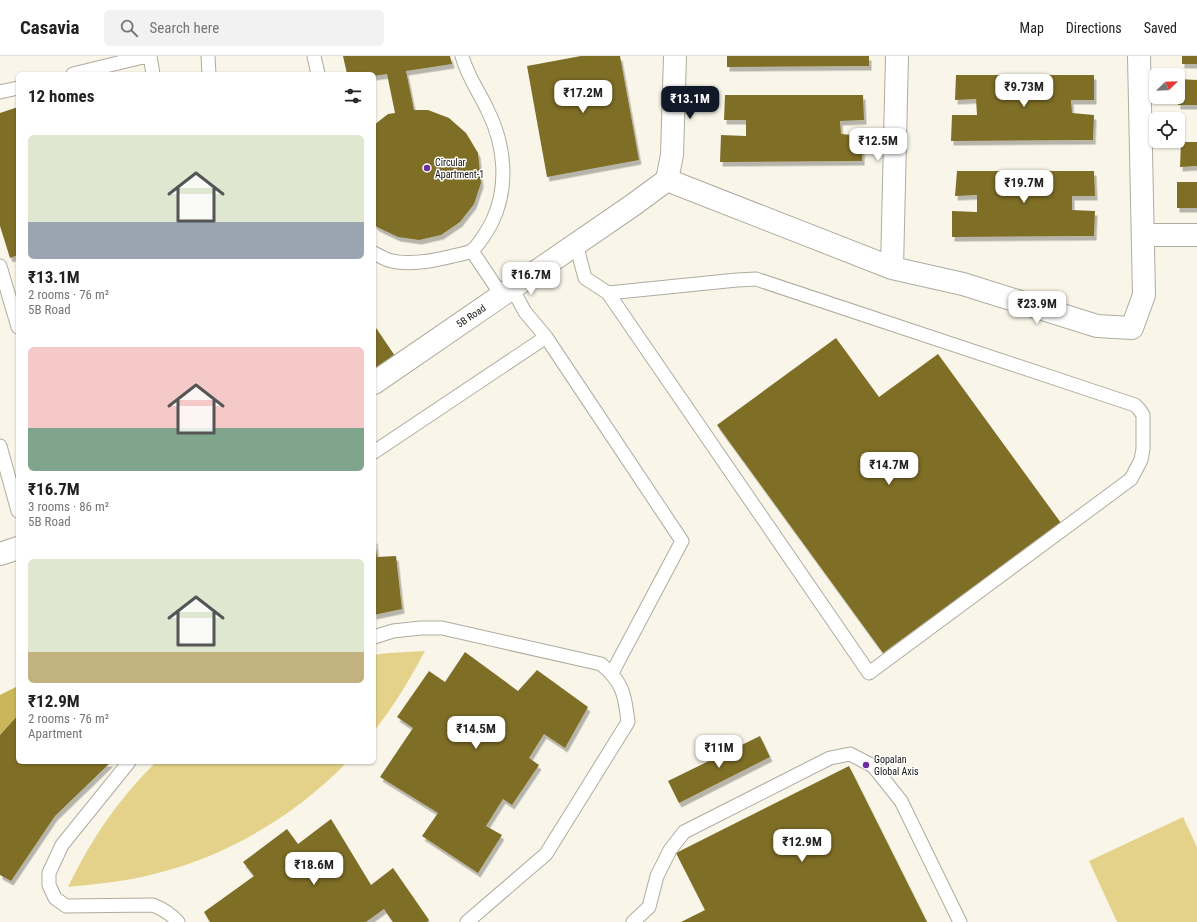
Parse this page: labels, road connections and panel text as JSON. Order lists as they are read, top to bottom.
{
  "streets": {
    "street": ["5B Road"]
  },
  "places": ["Circular Apartment-1", "Gopalan Global Axis"],
  "north": "top right",
  "page": {
    "header": "Casavia",
    "search": "Search here",
    "nav": ["Map", "Directions", "Saved"],
    "heading": "12 homes",
    "price": [
      "₹9.73M",
      "₹17.2M",
      "₹13.1M",
      "₹12.5M",
      "₹19.7M",
      "₹16.7M",
      "₹23.9M",
      "₹14.7M",
      "₹14.5M",
      "₹11M",
      "₹12.9M",
      "₹18.6M"
    ],
    "list": [
      {
        "name": "₹13.1M",
        "note": "2 rooms · 76 m² · 5B Road"
      },
      {
        "name": "₹16.7M",
        "note": "3 rooms · 86 m² · 5B Road"
      },
      {
        "name": "₹12.9M",
        "note": "2 rooms · 76 m² · Apartment"
      }
    ]
  }
}
